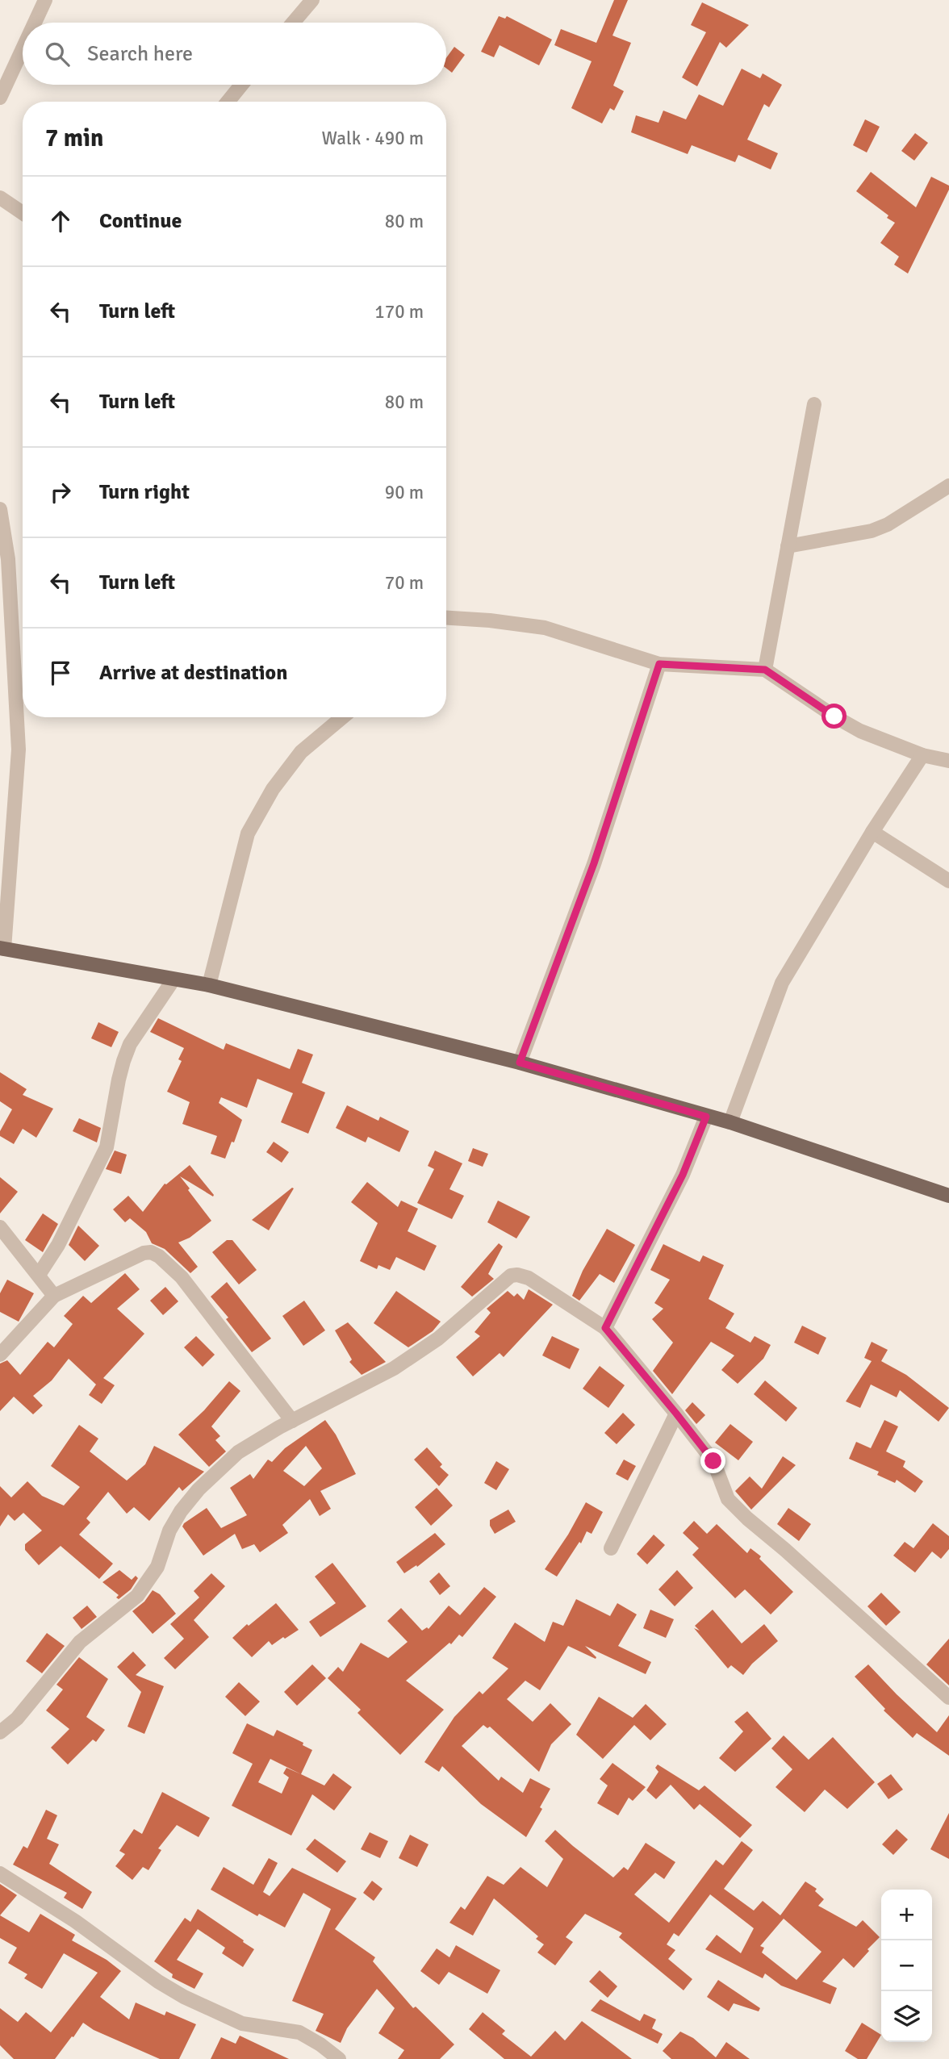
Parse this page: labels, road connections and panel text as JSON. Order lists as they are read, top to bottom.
{
  "page": {
    "search": "Search here",
    "heading": ["7 min", "Walk · 490 m"],
    "list": [
      ["Continue", "80 m"],
      ["Turn left", "170 m"],
      ["Turn left", "80 m"],
      ["Turn right", "90 m"],
      ["Turn left", "70 m"],
      "Arrive at destination"
    ],
    "map_buttons": ["+", "−"]
  }
}
